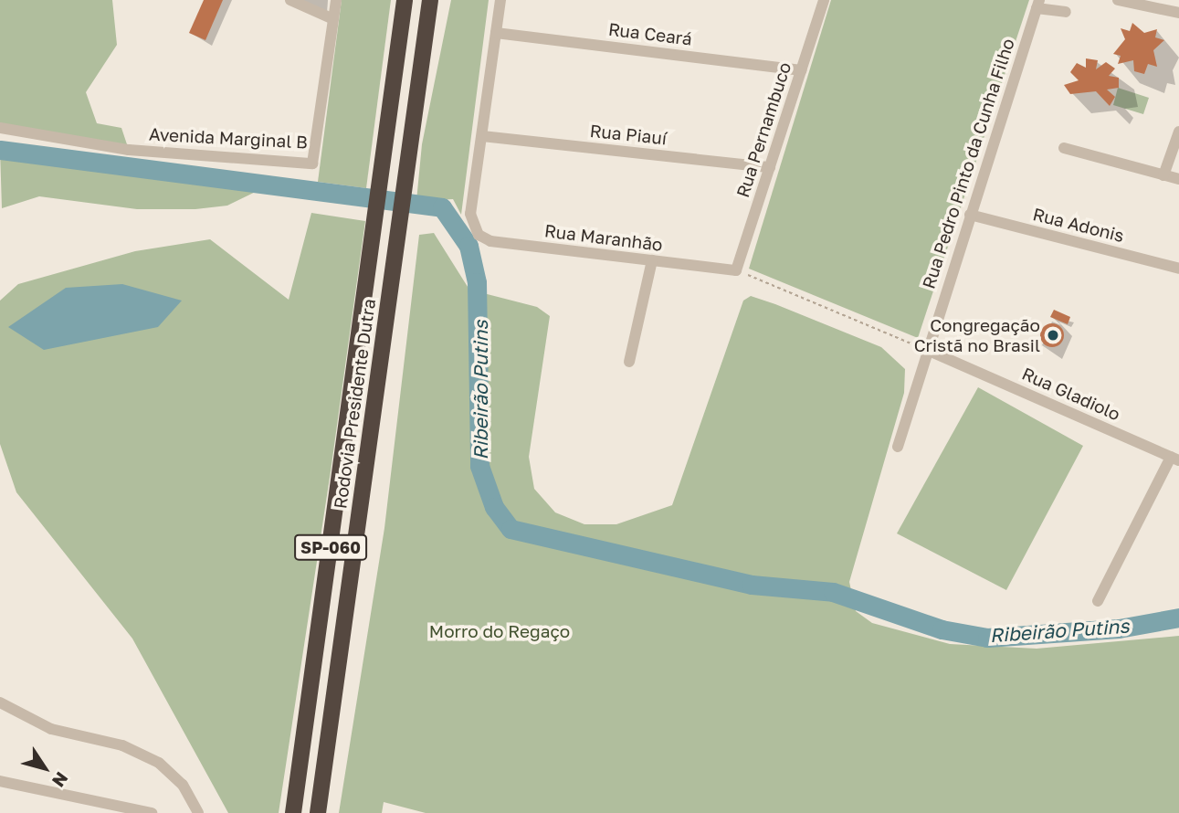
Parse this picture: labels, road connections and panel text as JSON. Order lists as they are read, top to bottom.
{
  "streets": {
    "highway": ["Rodovia Presidente Dutra", "SP-060"],
    "street": [
      "Rua Ceará",
      "Rua Pernambuco",
      "Rua Piauí",
      "Avenida Marginal B",
      "Rua Pedro Pinto da Cunha Filho",
      "Rua Adonis",
      "Rua Maranhão",
      "Rua Gladiolo"
    ]
  },
  "crossings": [
    ["Rua Ceará", "Rua Pernambuco"],
    ["Rua Pernambuco", "Rua Piauí"],
    ["Rua Pernambuco", "Rua Maranhão"],
    ["Rua Piauí", "Rua Maranhão"],
    ["Rua Pedro Pinto da Cunha Filho", "Rua Adonis"],
    ["Rua Pedro Pinto da Cunha Filho", "Rua Gladiolo"]
  ],
  "water": ["Ribeirão Putins"],
  "parks": ["Morro do Regaço"],
  "places": ["Congregação Cristã no Brasil"],
  "north": "bottom right"
}
